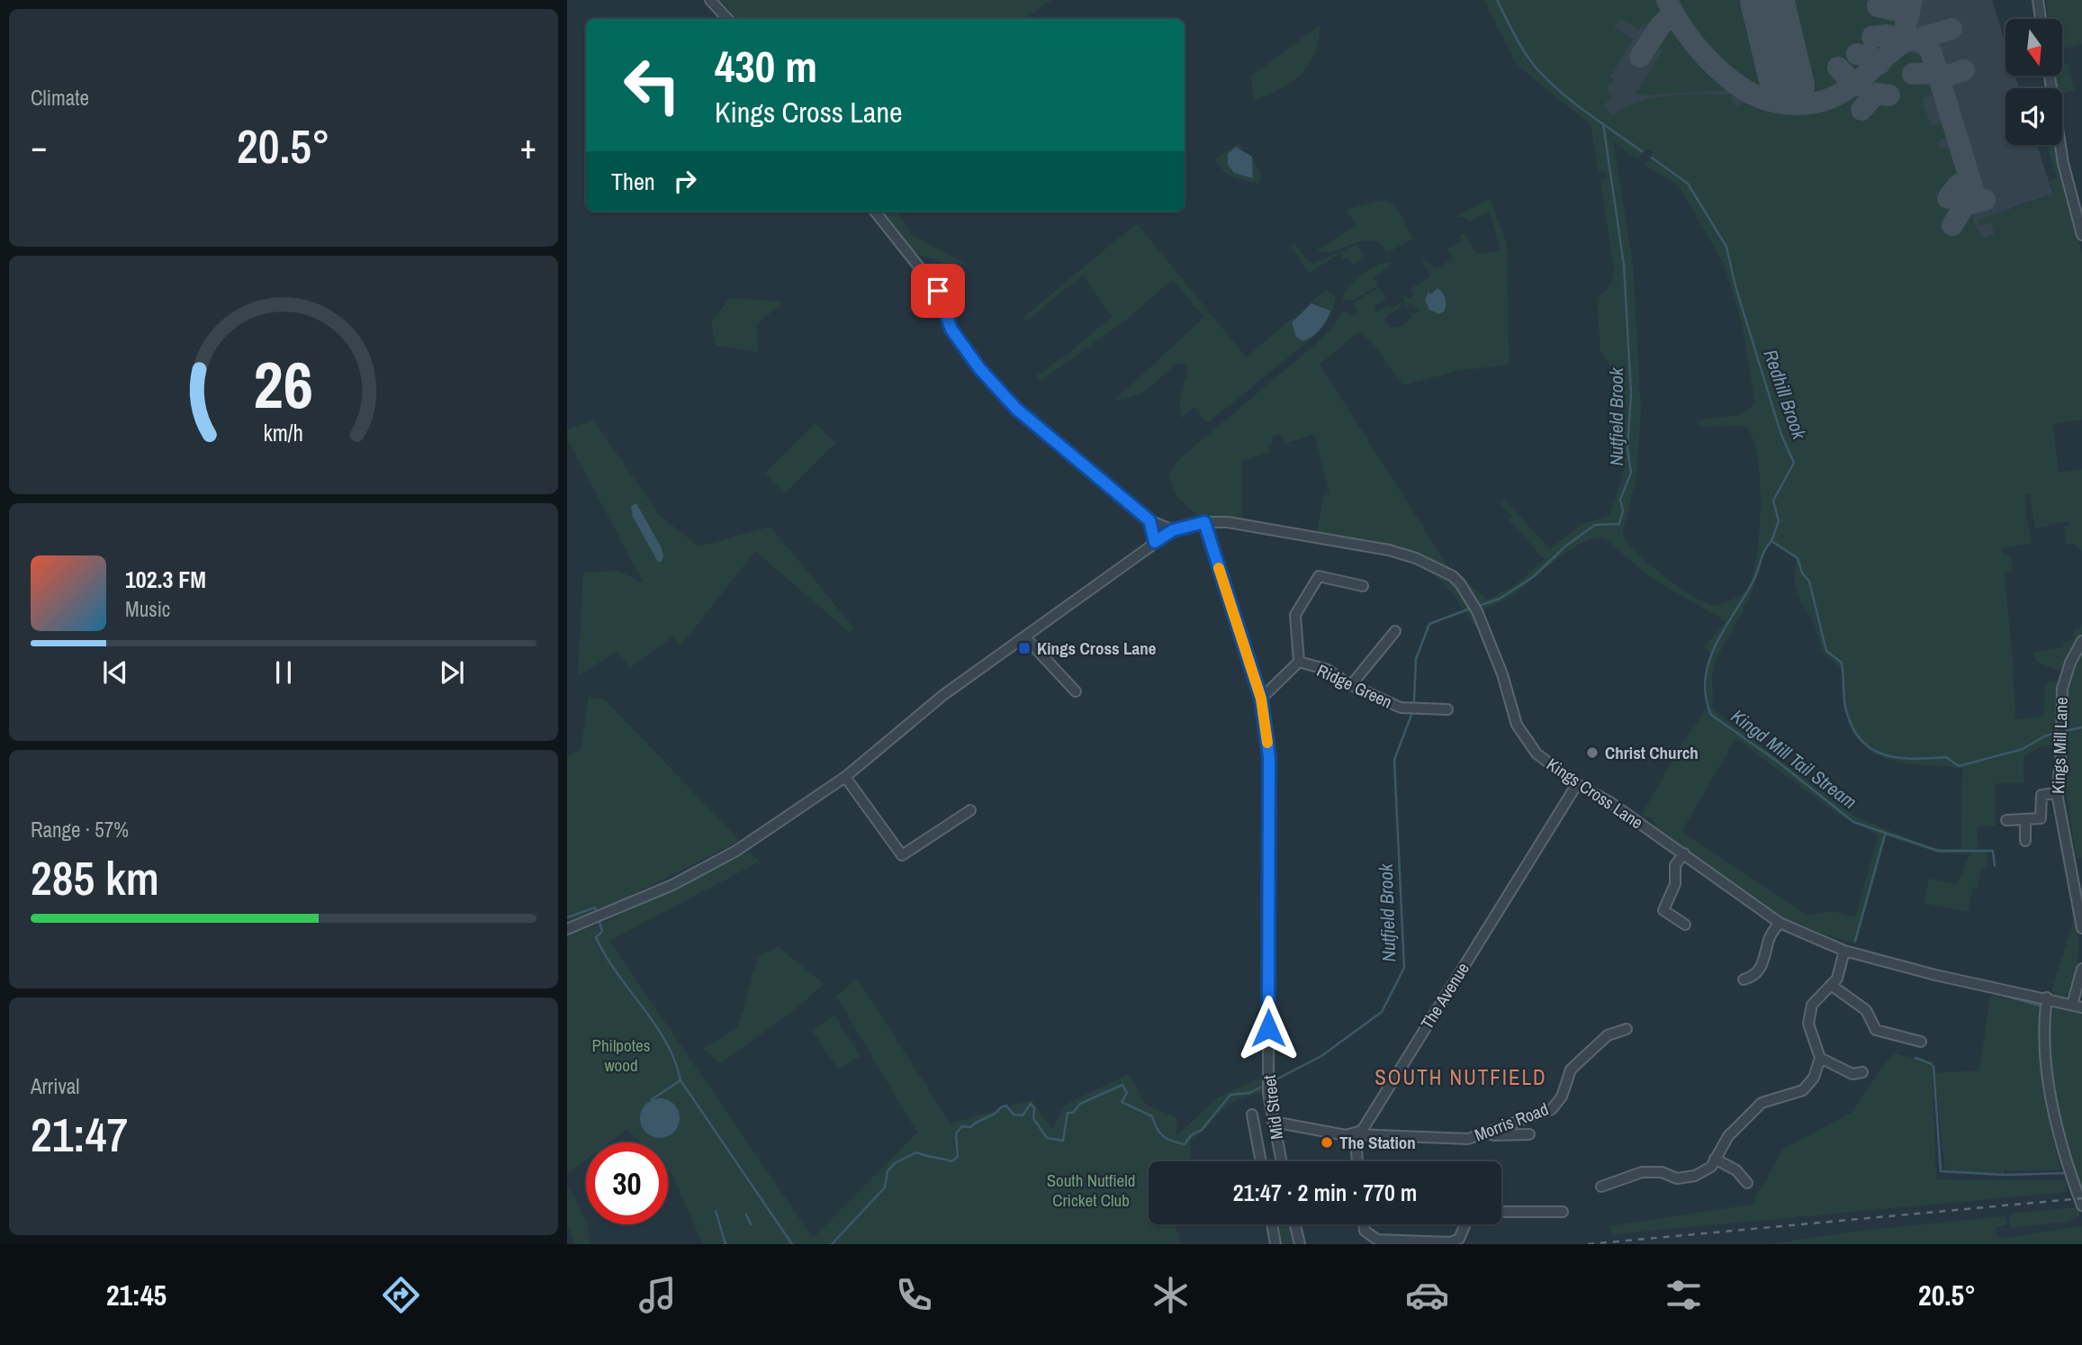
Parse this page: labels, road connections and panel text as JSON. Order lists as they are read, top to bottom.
{
  "streets": {
    "street": [
      "Ridge Green",
      "Kings Mill Lane",
      "Kings Cross Lane",
      "The Avenue",
      "Mid Street",
      "Morris Road"
    ]
  },
  "crossings": [
    ["Kings Cross Lane", "The Avenue"],
    ["Kings Cross Lane", "Mid Street"],
    ["The Avenue", "Morris Road"]
  ],
  "districts": ["SOUTH NUTFIELD"],
  "water": ["Redhill Brook", "Nutfield Brook", "Kingd Mill Tail Stream"],
  "parks": ["Philpotes wood", "South Nutfield Cricket Club"],
  "places": {
    "transit": ["Kings Cross Lane"],
    "other": ["Christ Church", "The Station"]
  },
  "north": "bottom",
  "page": {
    "tile": [
      "Climate",
      ["Range · 57%", "285 km"],
      ["Arrival", "21:47"]
    ],
    "turn": ["430 m", "Kings Cross Lane"],
    "heat": ["−", "20.5°", "+"],
    "then": "Then",
    "song": ["102.3 FM", "Music"],
    "limit": "30",
    "trip": "21:47 · 2 min · 770 m",
    "tabs": ["21:45", "20.5°"],
    "gauge": ["26", "km/h"]
  }
}
